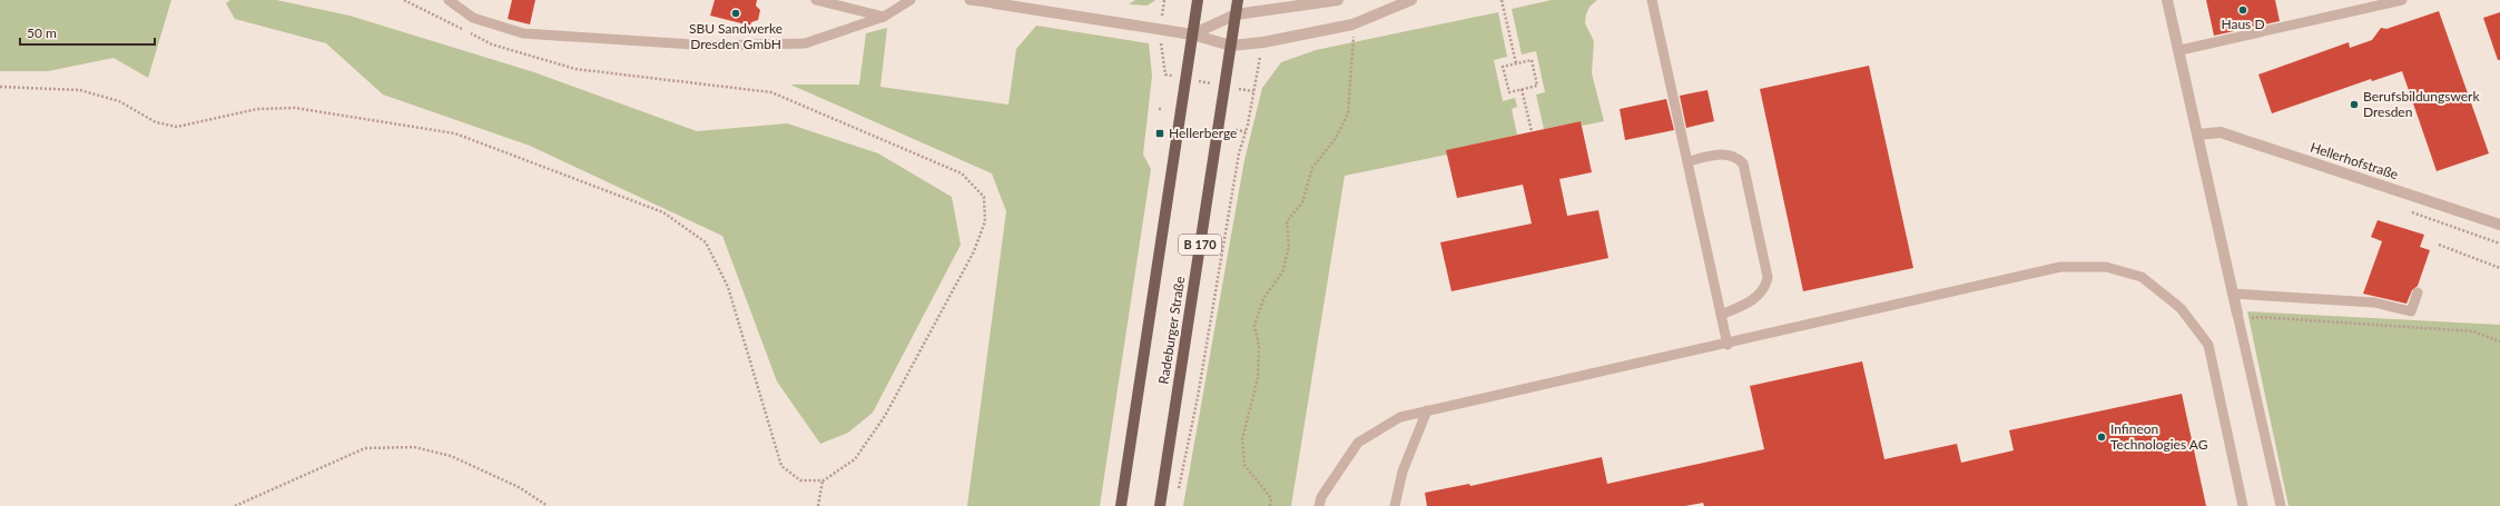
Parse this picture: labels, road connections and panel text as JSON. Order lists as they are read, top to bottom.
{
  "streets": {
    "main road": ["B 170", "Radeburger Straße"],
    "street": ["Hellerhofstraße"]
  },
  "places": {
    "other": [
      "Haus D",
      "SBU Sandwerke Dresden GmbH",
      "Berufsbildungswerk Dresden",
      "Infineon Technologies AG"
    ],
    "transit": ["Hellerberge"]
  },
  "scale_bar": "50 m"
}
